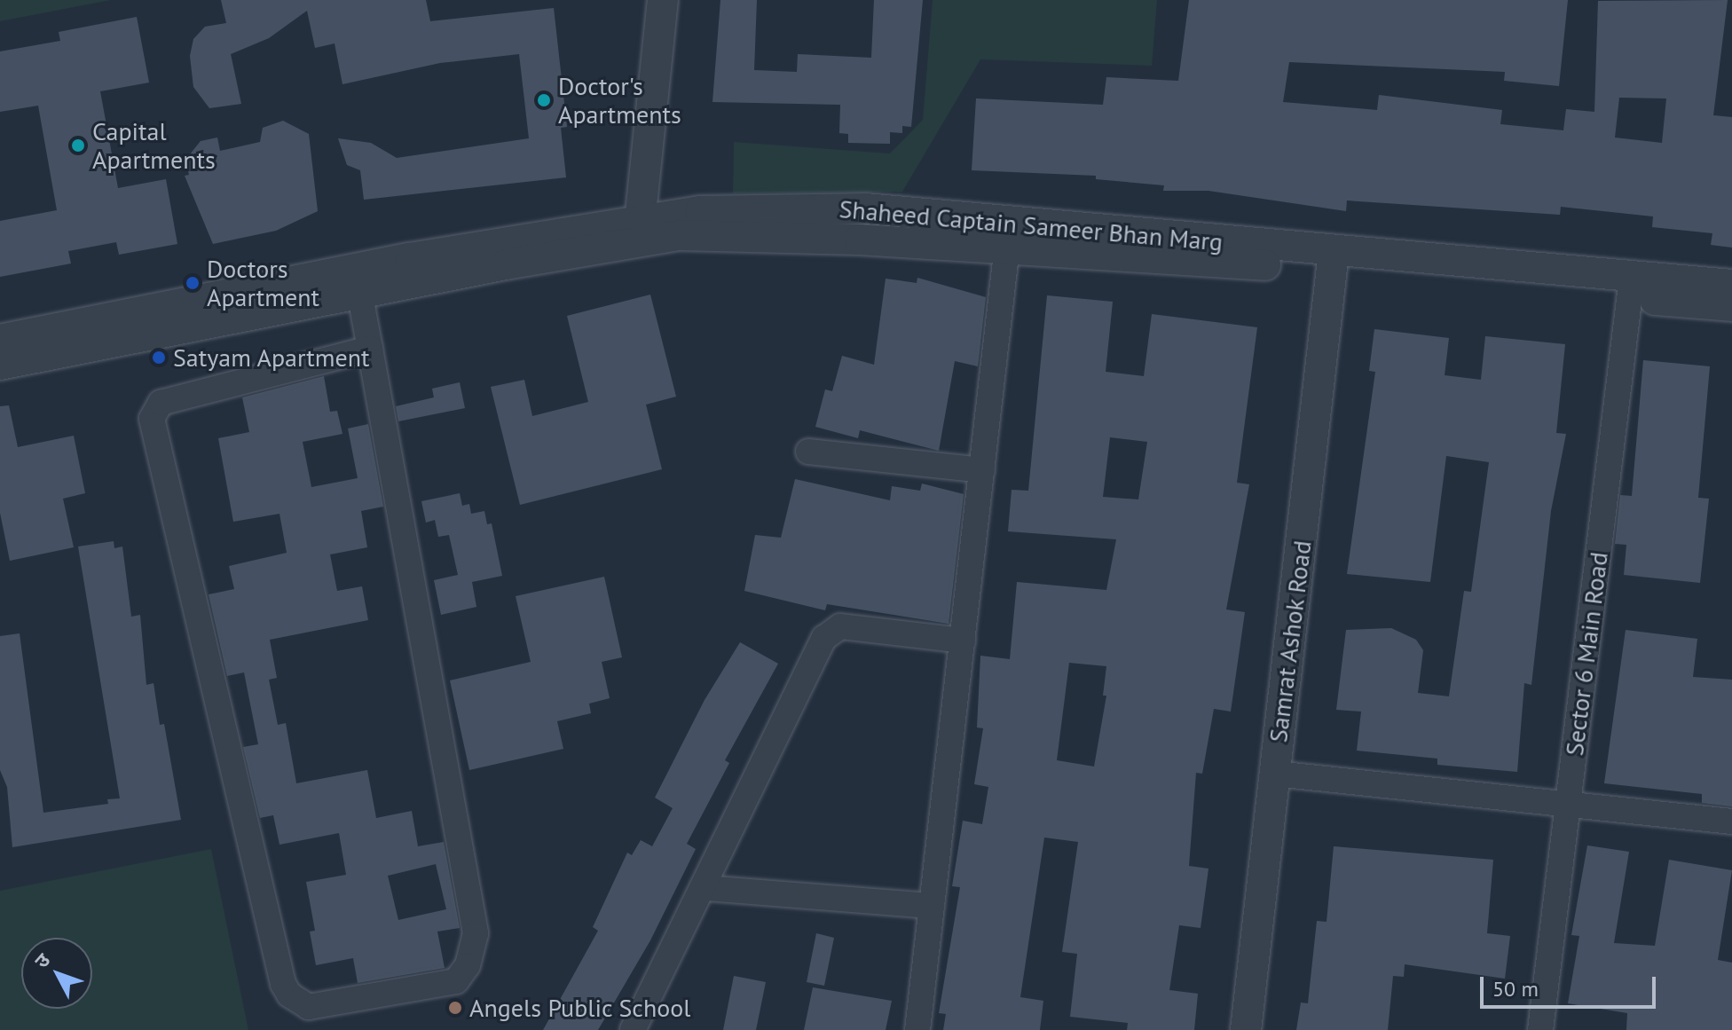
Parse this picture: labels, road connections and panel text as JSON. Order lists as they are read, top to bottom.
{
  "streets": {
    "street": ["Shaheed Captain Sameer Bhan Marg", "Samrat Ashok Road", "Sector 6 Main Road"]
  },
  "crossings": [
    ["Shaheed Captain Sameer Bhan Marg", "Samrat Ashok Road"],
    ["Shaheed Captain Sameer Bhan Marg", "Sector 6 Main Road"]
  ],
  "places": [
    "Doctor's Apartments",
    "Capital Apartments",
    "Doctors Apartment",
    "Satyam Apartment",
    "Angels Public School"
  ],
  "scale_bar": "50 m",
  "north": "top left"
}
